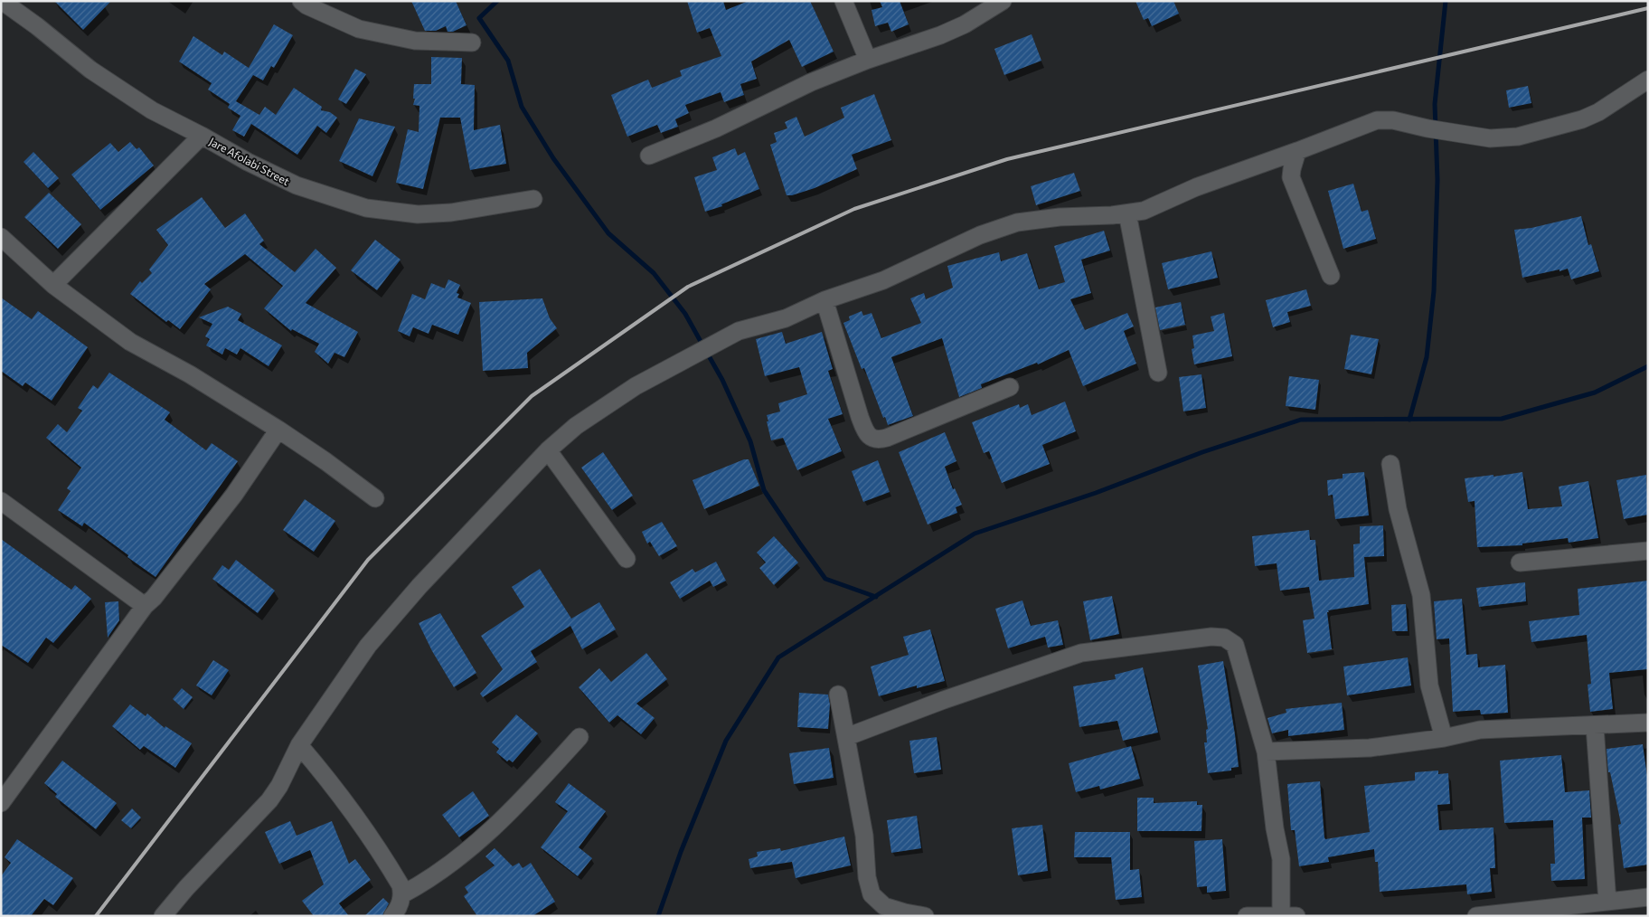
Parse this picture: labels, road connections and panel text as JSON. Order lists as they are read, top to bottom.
{
  "streets": {
    "street": ["Jare Afolabi Street"]
  }
}
